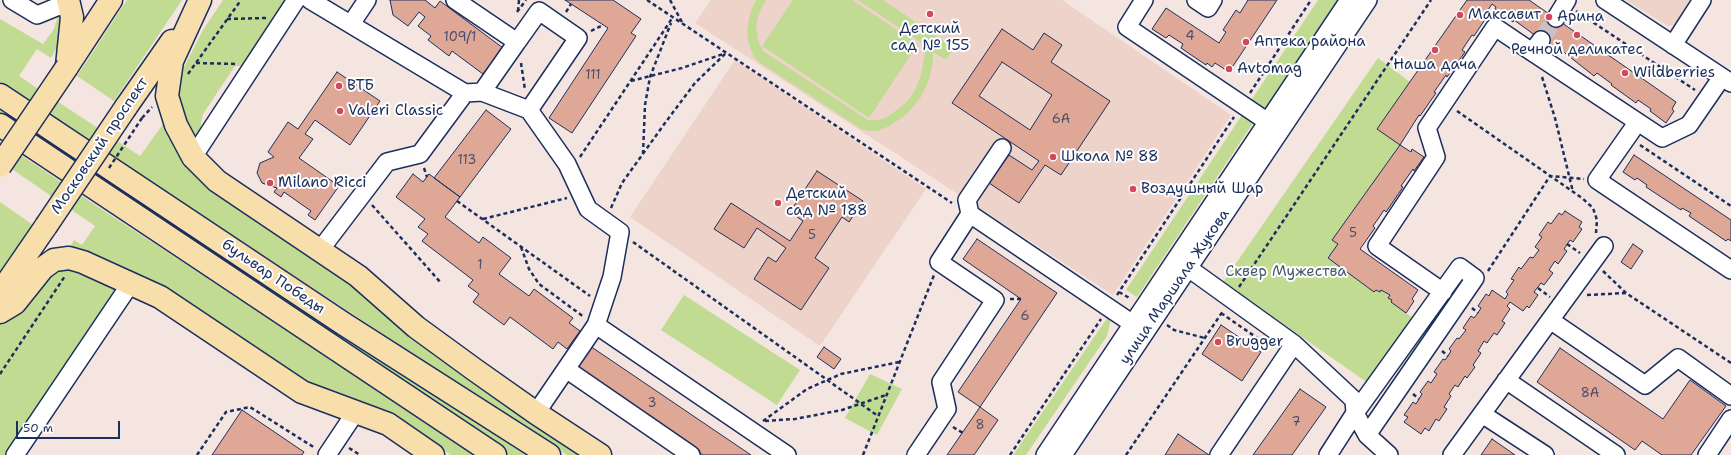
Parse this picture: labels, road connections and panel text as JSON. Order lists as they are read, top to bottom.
{
  "streets": {
    "main road": ["Московский проспект", "бульвар Победы"],
    "street": ["улица Маршала Жукова"]
  },
  "parks": ["Сквер Мужества"],
  "places": [
    "Детский сад № 155",
    "Максавит",
    "Арина",
    "Речной деликатес",
    "Аптека района",
    "Наша дача",
    "Avtomag",
    "Wildberries",
    "ВТБ",
    "Valeri Classic",
    "Школа № 88",
    "Milano Ricci",
    "Воздушный Шар",
    "Детский сад № 188",
    "Brugger"
  ],
  "house_numbers": [
    "4",
    "109/1",
    "111",
    "6А",
    "113",
    "5",
    "5",
    "1",
    "6",
    "8А",
    "3",
    "7",
    "8"
  ],
  "scale_bar": "50 m"
}
